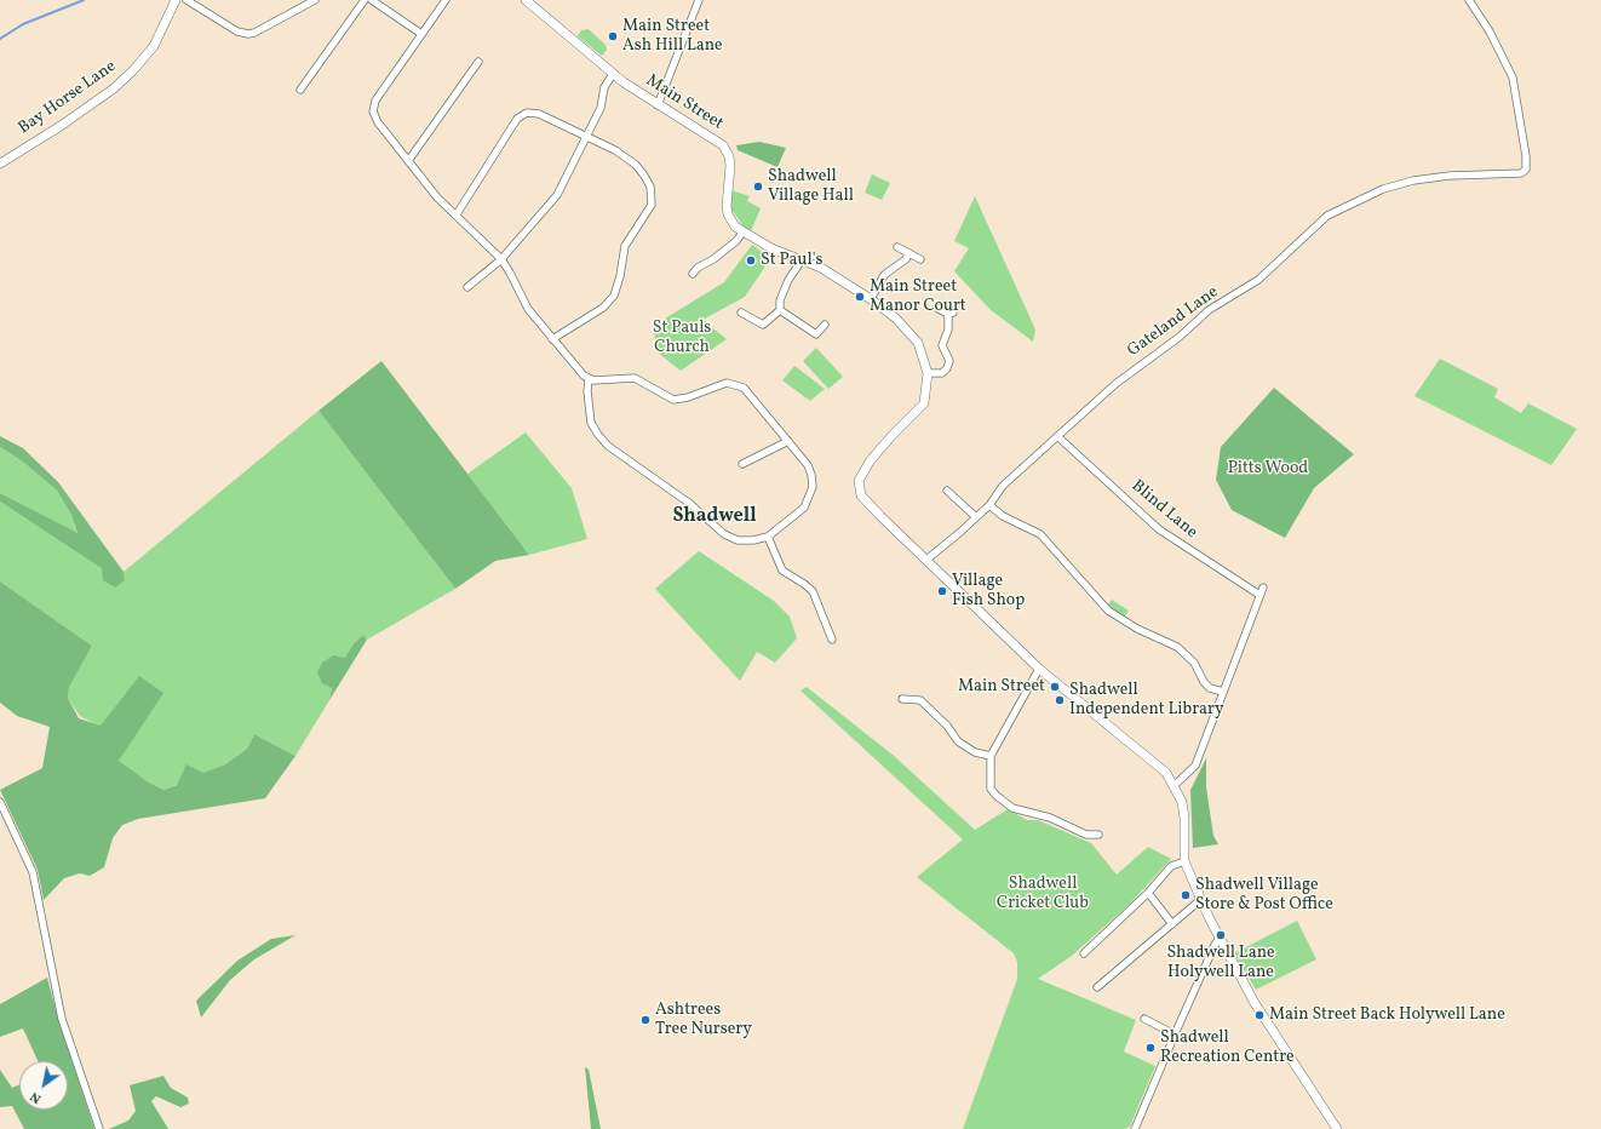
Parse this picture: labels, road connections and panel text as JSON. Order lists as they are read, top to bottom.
{
  "streets": {
    "street": [
      "Bay Horse Lane",
      "Main Street",
      "Gateland Lane",
      "Blind Lane"
    ]
  },
  "crossings": [
    ["Main Street", "Gateland Lane"],
    ["Gateland Lane", "Blind Lane"]
  ],
  "districts": ["Shadwell"],
  "parks": ["St Pauls Church", "Pitts Wood", "Shadwell Cricket Club"],
  "places": [
    "Main Street Ash Hill Lane",
    "Shadwell Village Hall",
    "St Paul's",
    "Main Street Manor Court",
    "Village Fish Shop",
    "Main Street",
    "Shadwell Independent Library",
    "Shadwell Village Store & Post Office",
    "Shadwell Lane Holywell Lane",
    "Main Street Back Holywell Lane",
    "Ashtrees Tree Nursery",
    "Shadwell Recreation Centre"
  ],
  "north": "bottom left"
}
